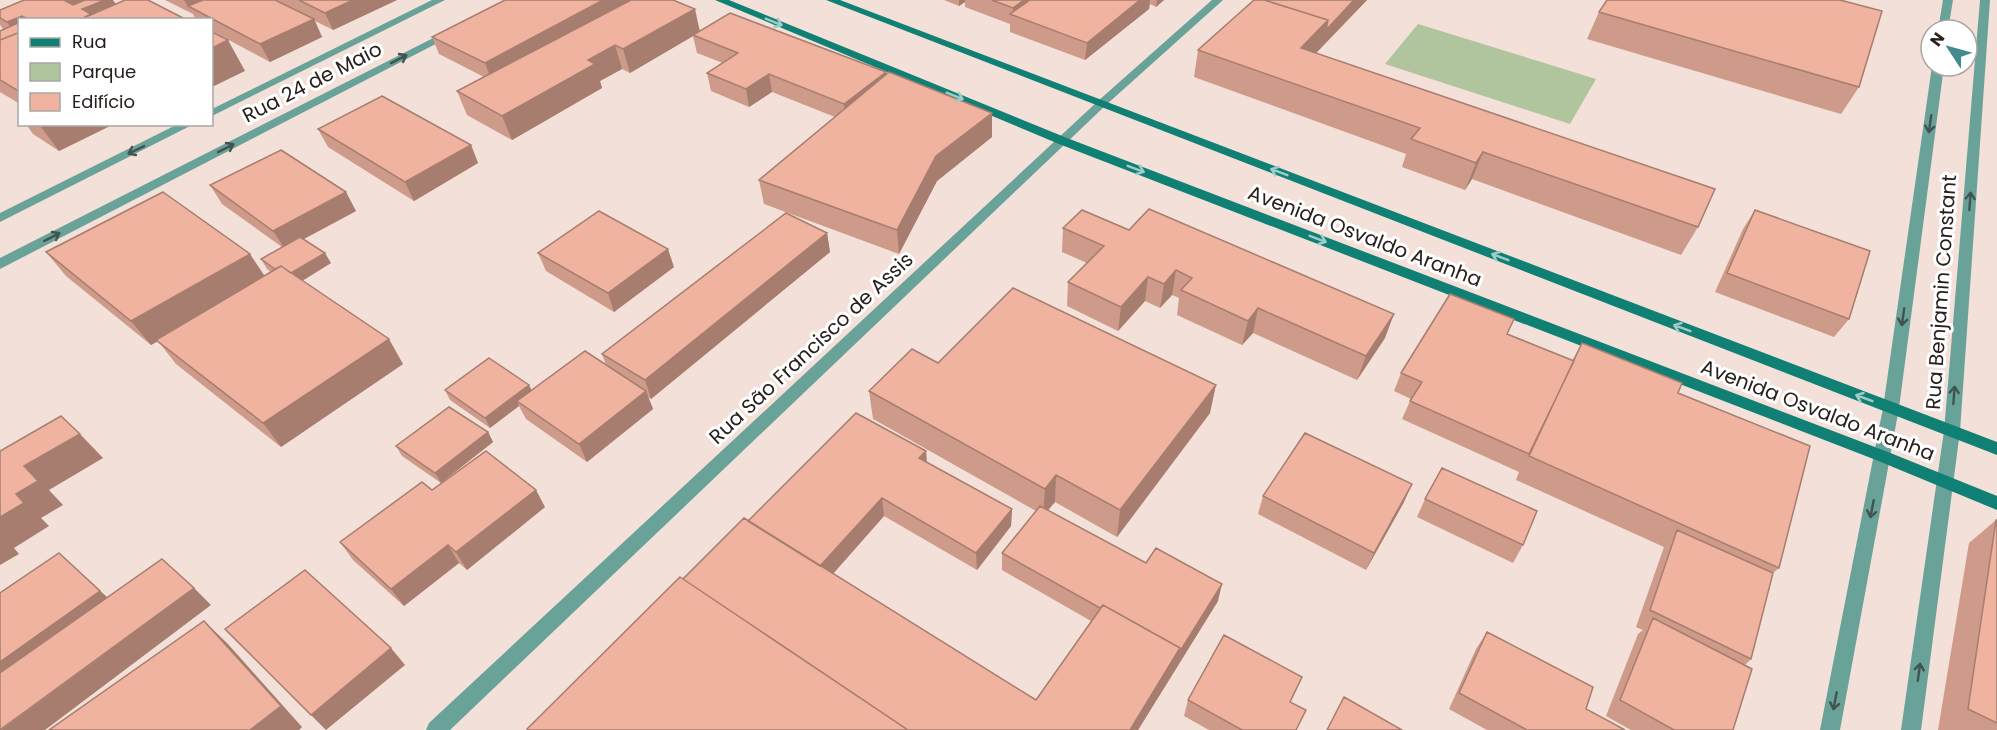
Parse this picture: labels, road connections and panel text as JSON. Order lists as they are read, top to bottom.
{
  "streets": {
    "main road": ["Avenida Osvaldo Aranha"],
    "street": ["Rua 24 de Maio", "Rua Benjamin Constant", "Rua São Francisco de Assis"]
  },
  "crossings": [
    ["Avenida Osvaldo Aranha", "Rua Benjamin Constant"],
    ["Avenida Osvaldo Aranha", "Rua São Francisco de Assis"]
  ],
  "legend": ["Rua", "Parque", "Edifício"],
  "north": "top left"
}
